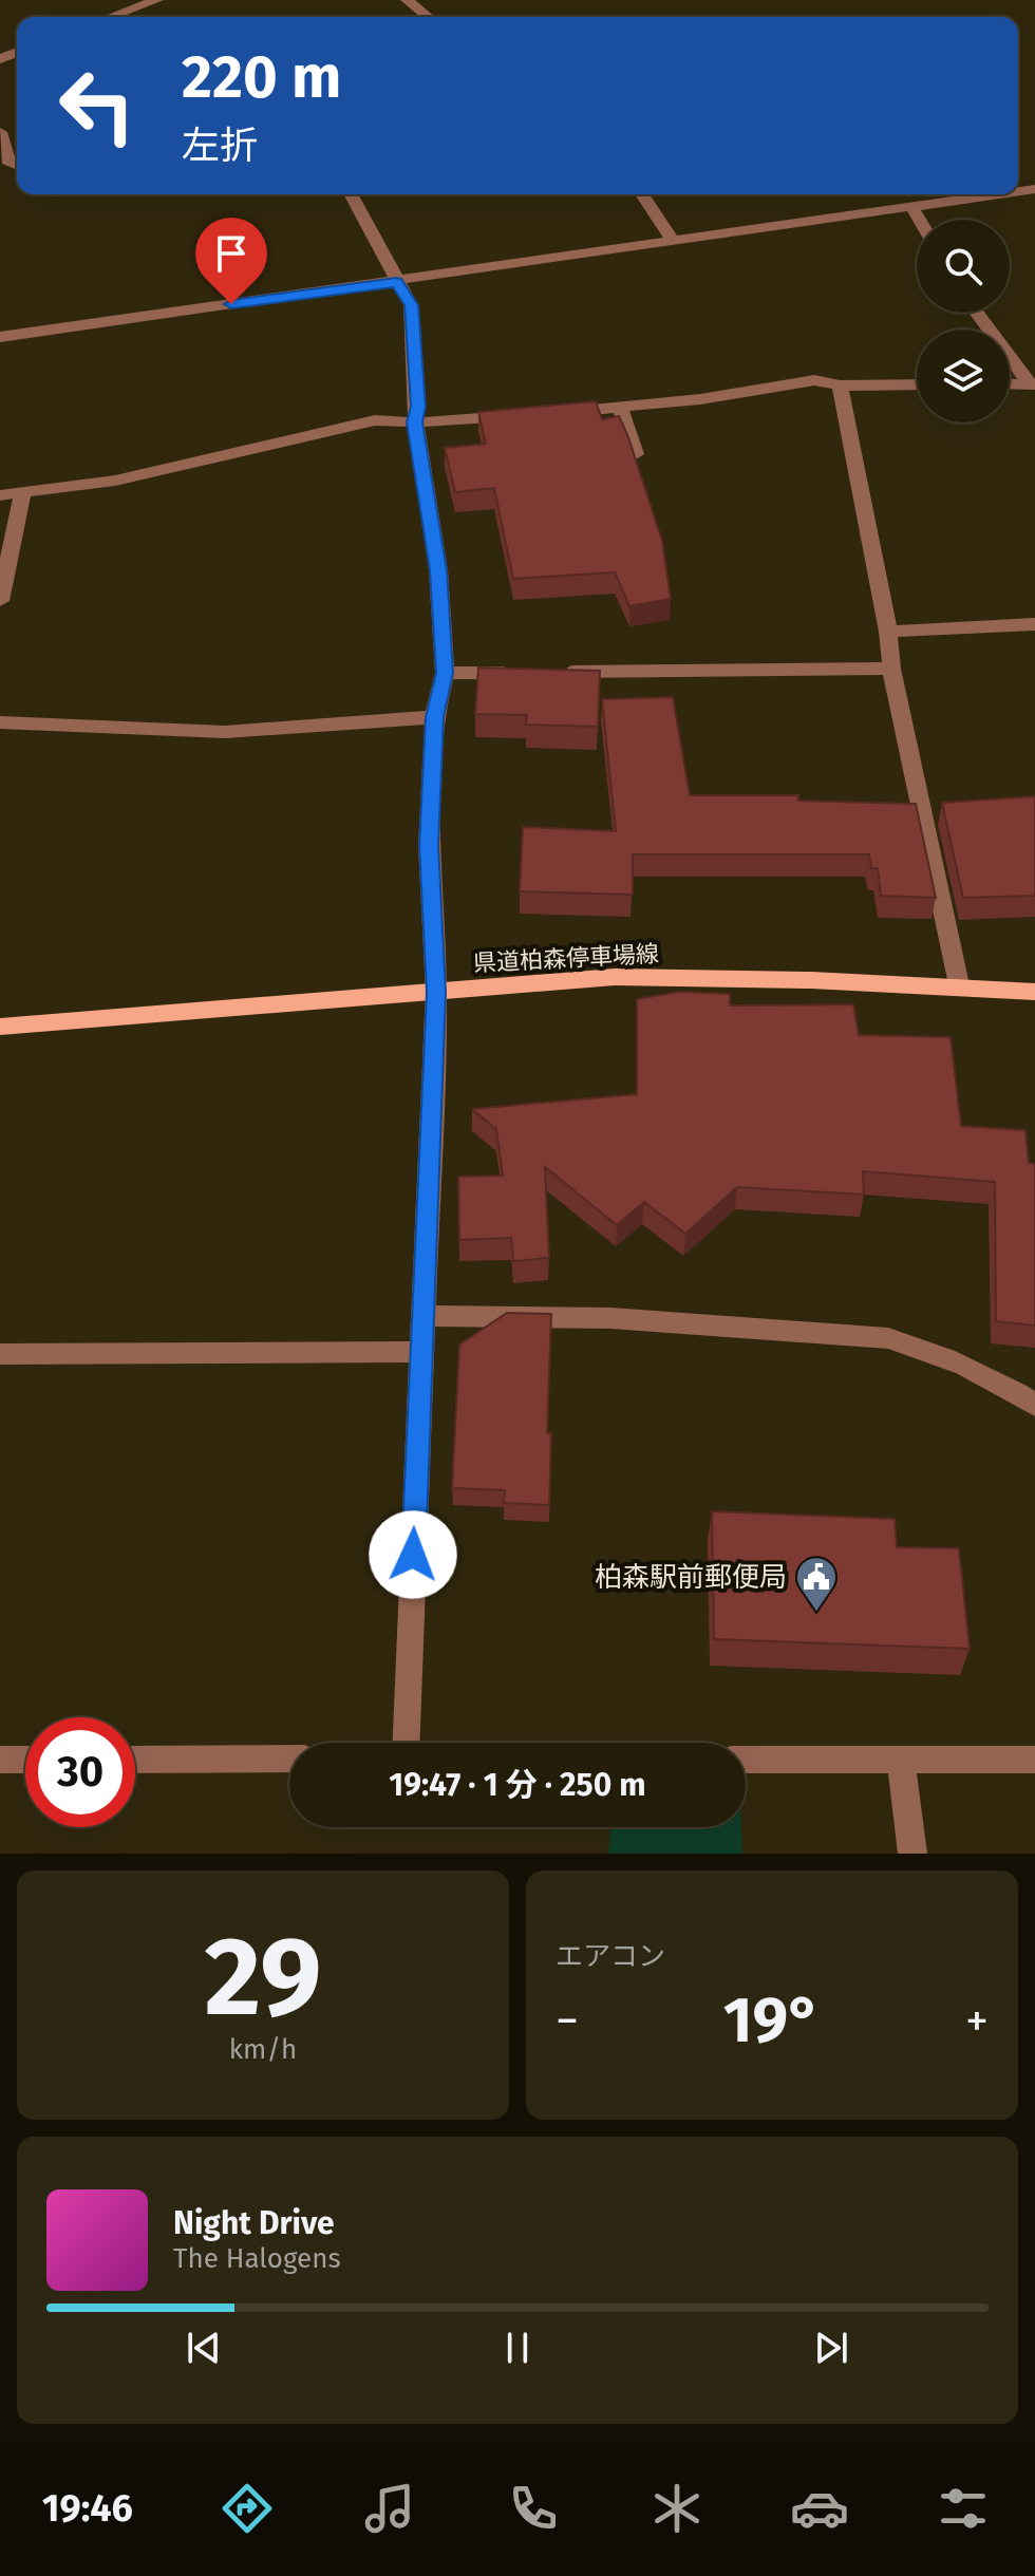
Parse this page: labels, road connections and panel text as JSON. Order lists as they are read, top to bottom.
{
  "streets": {
    "main road": ["県道柏森停車場線"]
  },
  "places": {
    "public building": ["柏森駅前郵便局"]
  },
  "page": {
    "turn": ["220 m", "左折"],
    "limit": "30",
    "trip": "19:47 · 1 分 · 250 m",
    "tile": [
      ["29", "km/h"],
      "エアコン"
    ],
    "heat": ["−", "19°", "+"],
    "song": ["Night Drive", "The Halogens"],
    "tabs": "19:46"
  }
}
